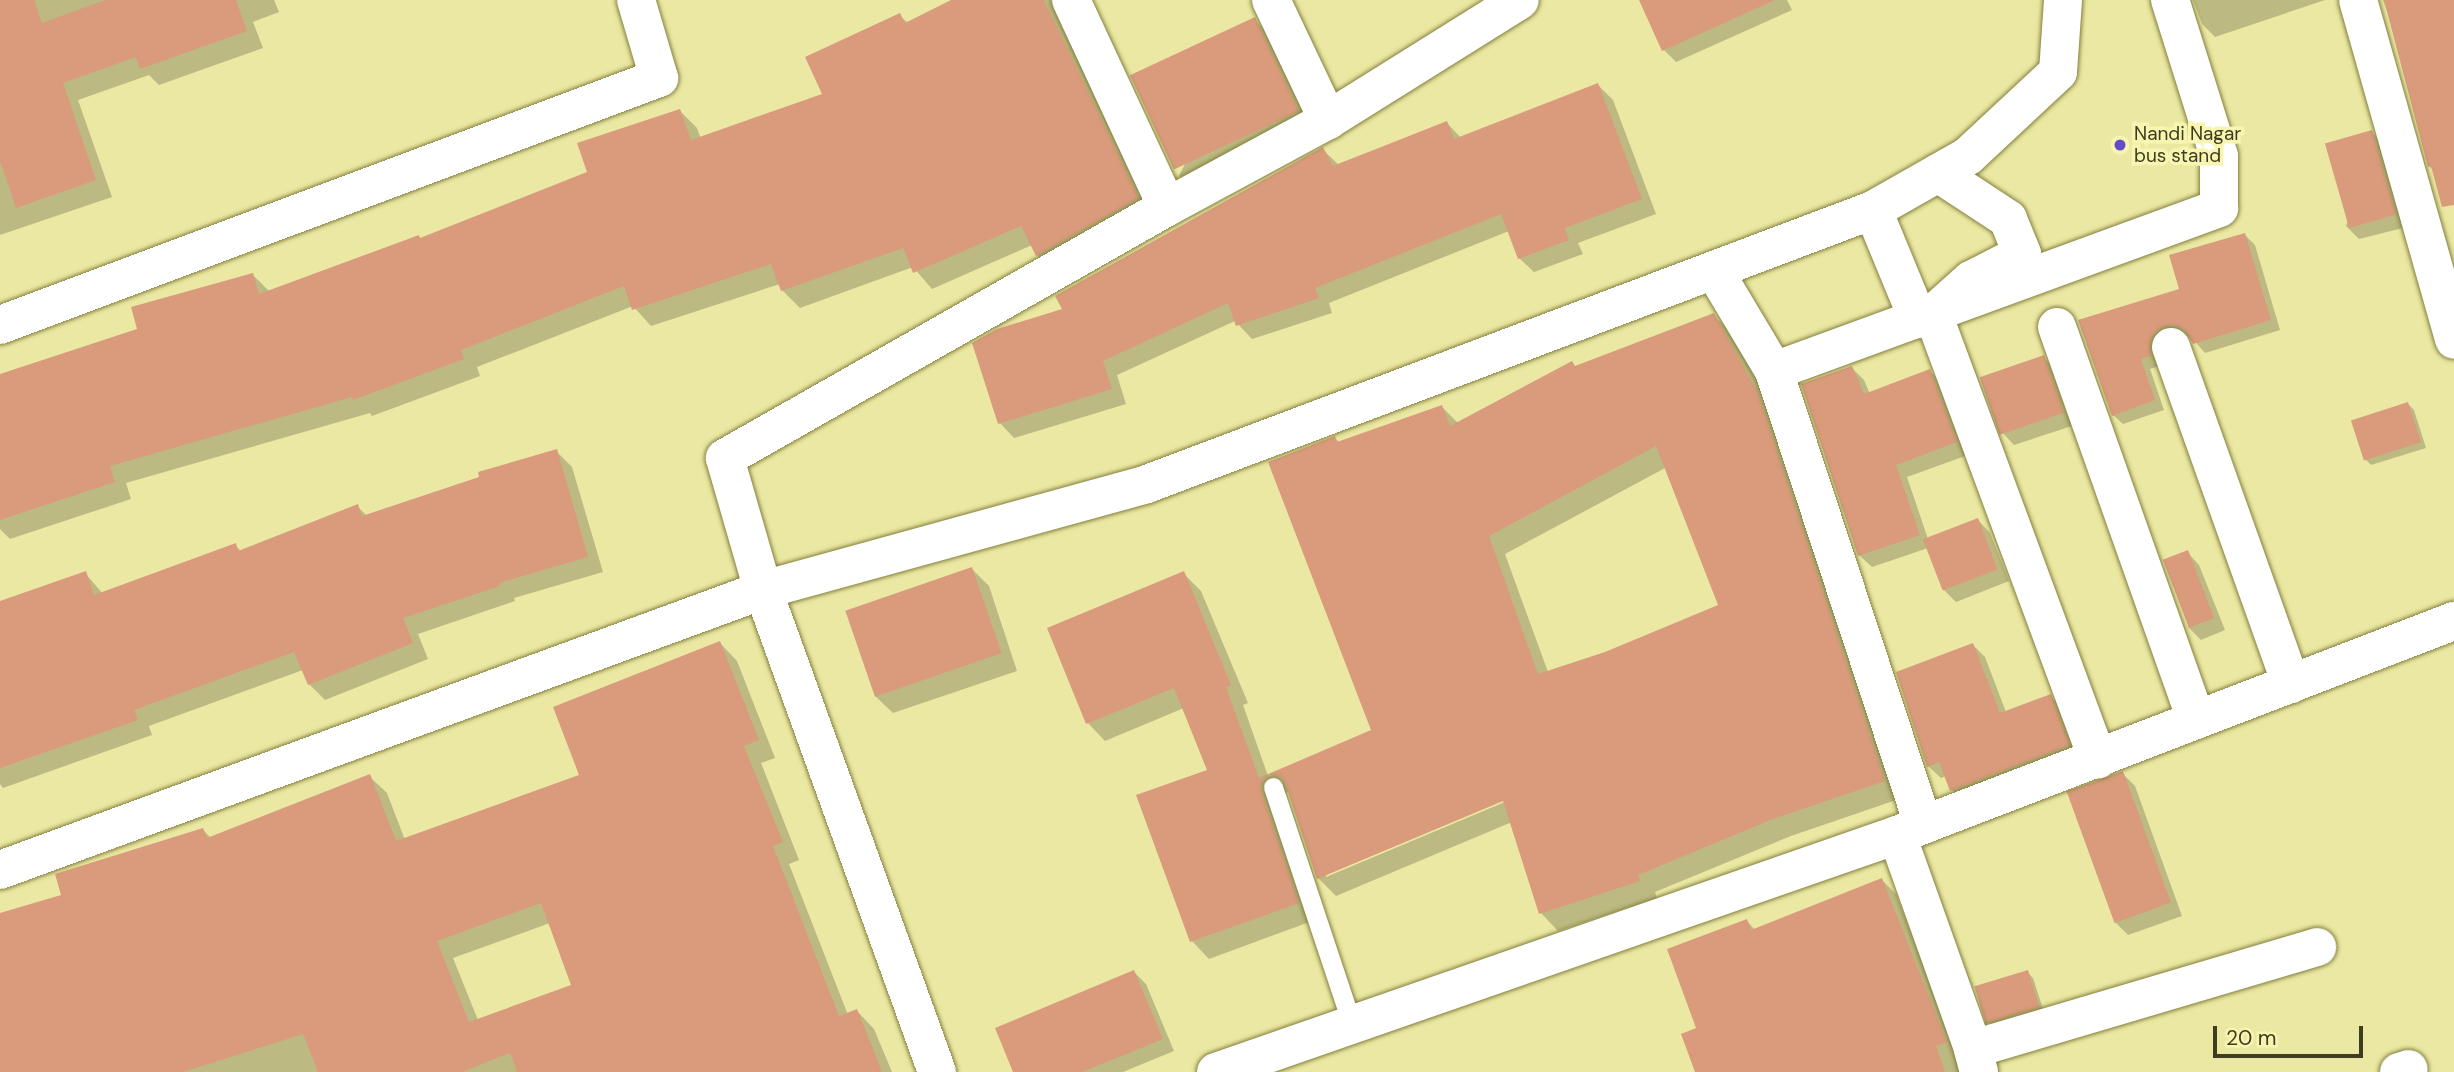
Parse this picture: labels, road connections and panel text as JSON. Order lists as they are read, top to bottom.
{
  "places": ["Nandi Nagar bus stand"],
  "scale_bar": "20 m"
}
